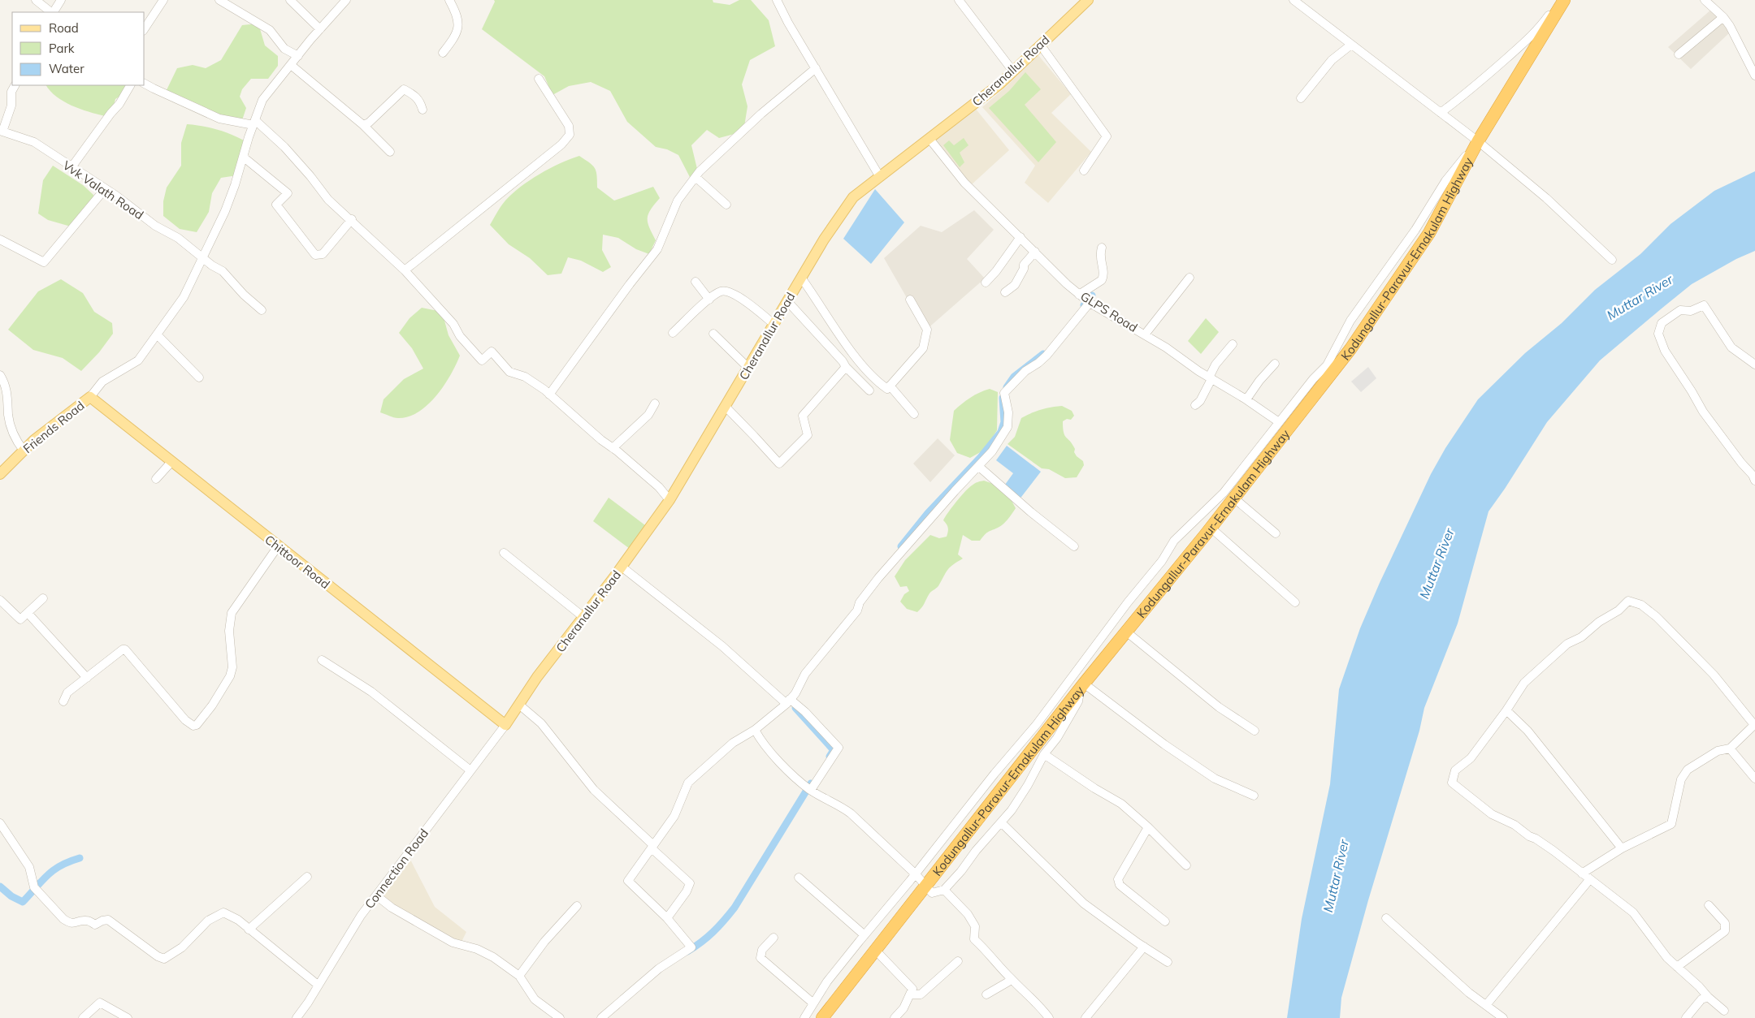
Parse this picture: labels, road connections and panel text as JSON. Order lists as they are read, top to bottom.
{
  "streets": {
    "highway": ["Kodungallur-Paravur-Ernakulam Highway"],
    "main road": ["Cheranallur Road", "Friends Road", "Chittoor Road"],
    "street": ["Vvk Valath Road", "GLPS Road", "Connection Road"]
  },
  "crossings": [
    ["Cheranallur Road", "GLPS Road"],
    ["Cheranallur Road", "Chittoor Road"],
    ["Cheranallur Road", "Connection Road"],
    ["Friends Road", "Chittoor Road"],
    ["Chittoor Road", "Connection Road"]
  ],
  "water": ["Muttar River"],
  "legend": ["Road", "Park", "Water"]
}
